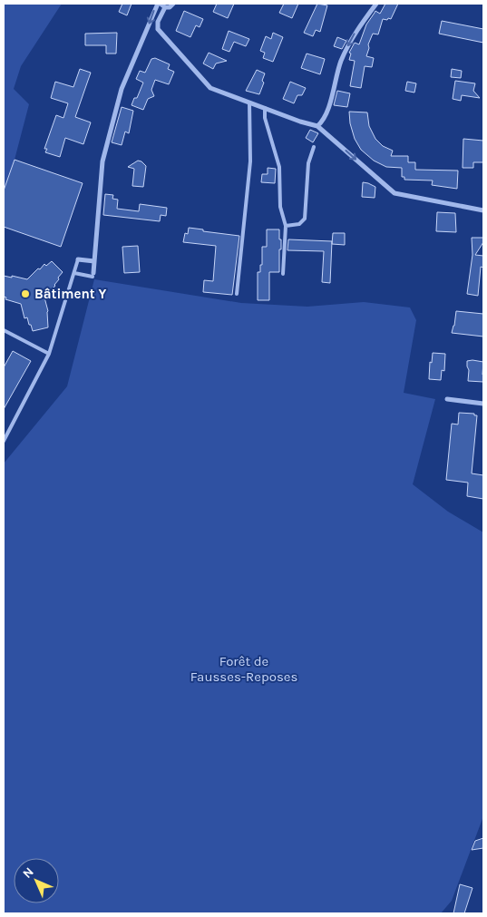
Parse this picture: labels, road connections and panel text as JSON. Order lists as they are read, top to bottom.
{
  "parks": ["Forêt de Fausses-Reposes"],
  "places": ["Bâtiment Y"],
  "north": "top left"
}
